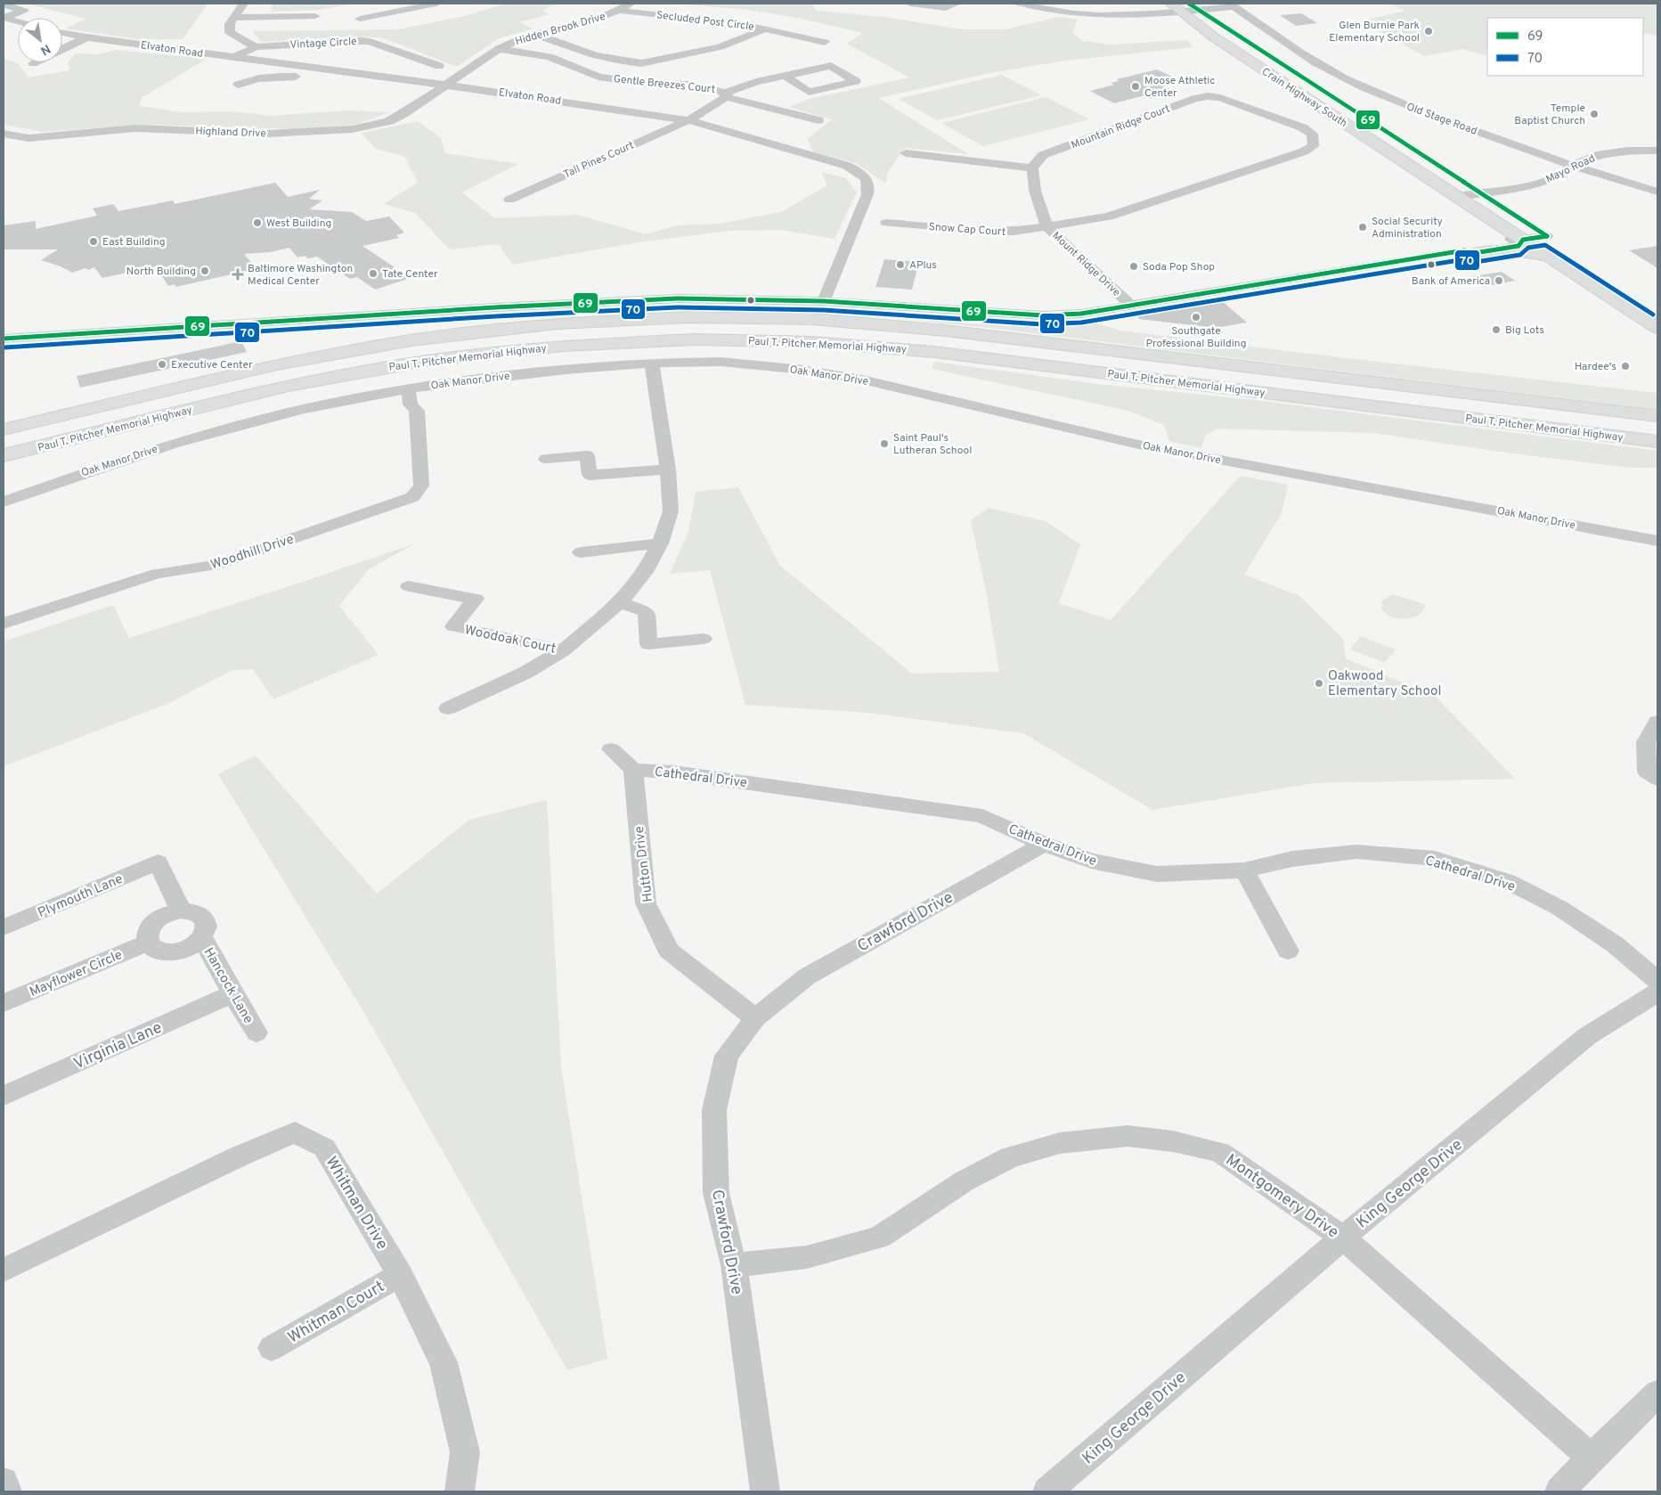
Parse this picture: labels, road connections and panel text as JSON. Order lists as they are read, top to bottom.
{
  "streets": {
    "main road": ["Crain Highway South", "Paul T. Pitcher Memorial Highway"],
    "street": [
      "Secluded Post Circle",
      "Hidden Brook Drive",
      "Vintage Circle",
      "Elvaton Road",
      "Gentle Breezes Court",
      "Old Stage Road",
      "Mountain Ridge Court",
      "Highland Drive",
      "Tall Pines Court",
      "Mayo Road",
      "Snow Cap Court",
      "Mount Ridge Drive",
      "Oak Manor Drive",
      "Woodhill Drive",
      "Woodoak Court",
      "Cathedral Drive",
      "Hutton Drive",
      "Plymouth Lane",
      "Crawford Drive",
      "Mayflower Circle",
      "Hancock Lane",
      "Virginia Lane",
      "King George Drive",
      "Montgomery Drive",
      "Whitman Drive",
      "Whitman Court"
    ]
  },
  "crossings": [
    ["Secluded Post Circle", "Hidden Brook Drive"],
    ["Hidden Brook Drive", "Elvaton Road"],
    ["Hidden Brook Drive", "Gentle Breezes Court"],
    ["Hidden Brook Drive", "Highland Drive"],
    ["Vintage Circle", "Elvaton Road"],
    ["Elvaton Road", "Highland Drive"],
    ["Elvaton Road", "Tall Pines Court"],
    ["Gentle Breezes Court", "Tall Pines Court"],
    ["Crain Highway South", "Mayo Road"],
    ["Old Stage Road", "Mayo Road"],
    ["Mountain Ridge Court", "Snow Cap Court"],
    ["Mountain Ridge Court", "Mount Ridge Drive"],
    ["Snow Cap Court", "Mount Ridge Drive"],
    ["Oak Manor Drive", "Woodhill Drive"],
    ["Cathedral Drive", "Hutton Drive"],
    ["Cathedral Drive", "Crawford Drive"],
    ["Hutton Drive", "Crawford Drive"],
    ["Plymouth Lane", "Mayflower Circle"],
    ["Plymouth Lane", "Hancock Lane"],
    ["Crawford Drive", "Montgomery Drive"],
    ["Mayflower Circle", "Hancock Lane"],
    ["Hancock Lane", "Virginia Lane"],
    ["King George Drive", "Montgomery Drive"],
    ["Whitman Drive", "Whitman Court"]
  ],
  "places": {
    "other": [
      "Glen Burnie Park Elementary School",
      "Moose Athletic Center",
      "Temple Baptist Church",
      "West Building",
      "Social Security Administration",
      "East Building",
      "APlus",
      "Soda Pop Shop",
      "North Building",
      "Tate Center",
      "Bank of America",
      "Southgate Professional Building",
      "Big Lots",
      "Executive Center",
      "Hardee's",
      "Saint Paul's Lutheran School",
      "Oakwood Elementary School"
    ],
    "health": ["Baltimore Washington Medical Center"]
  },
  "lines": ["transit line 69", "transit line 70"],
  "legend": ["69", "70"],
  "north": "bottom right"
}
